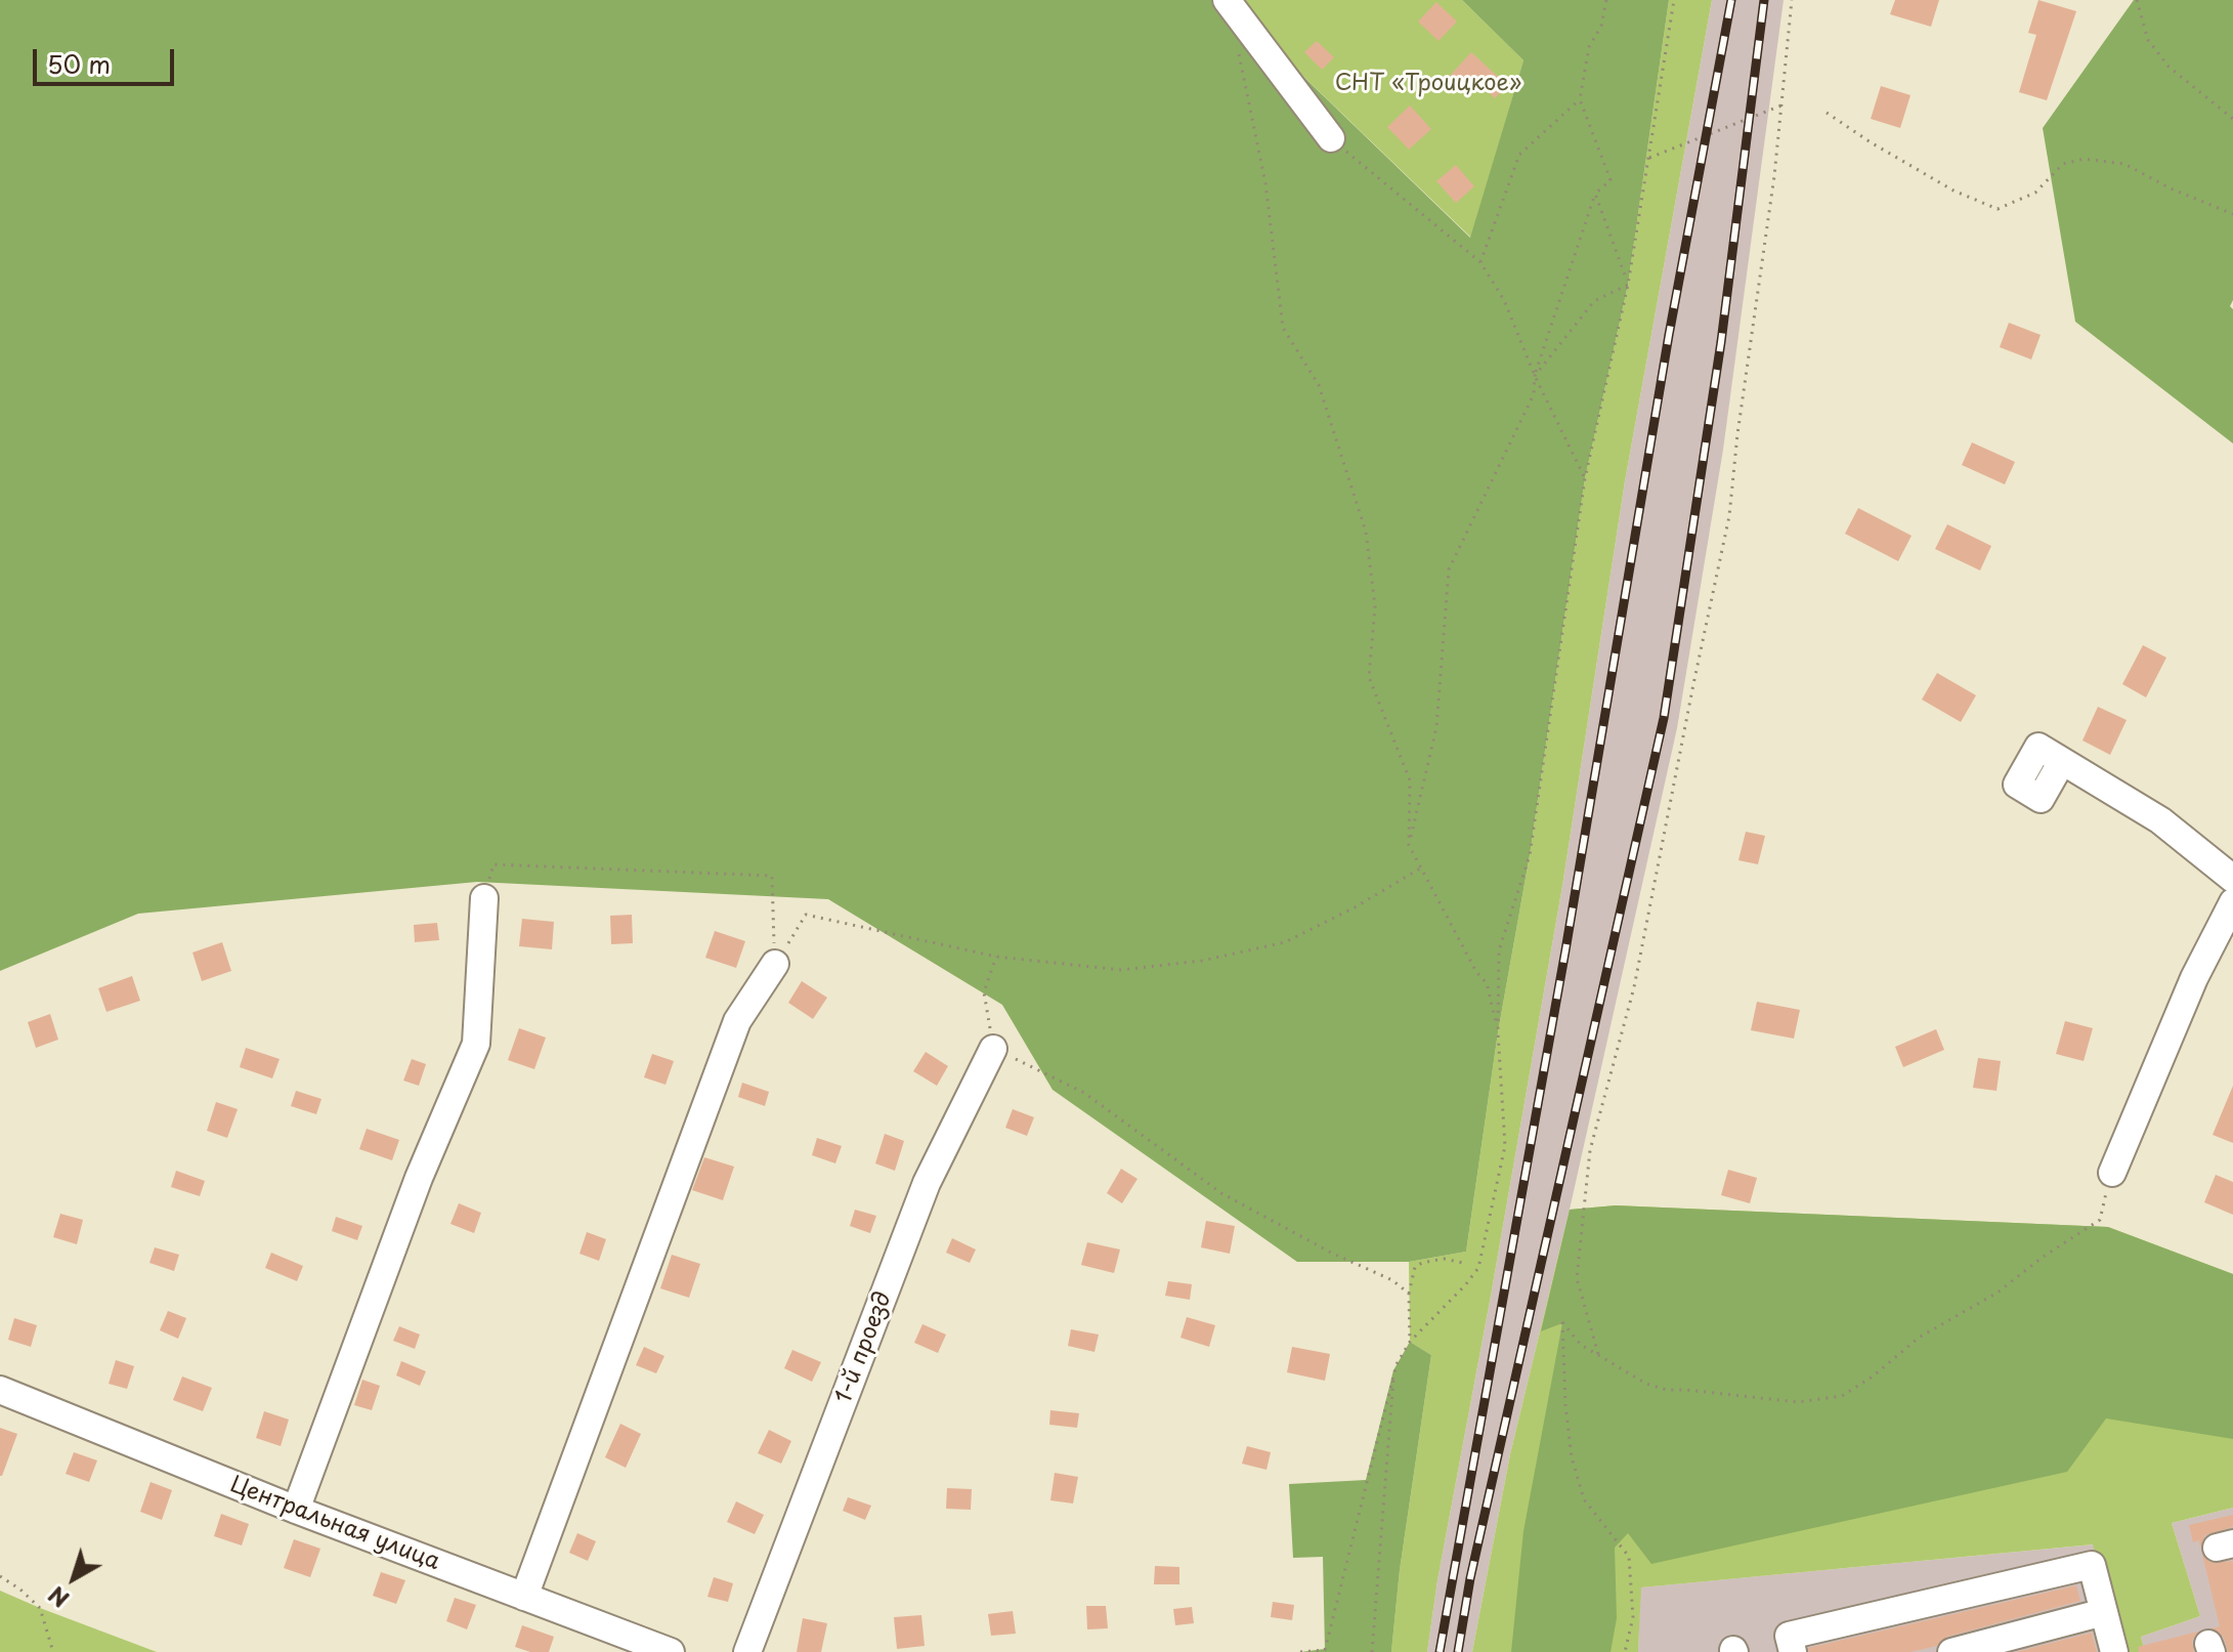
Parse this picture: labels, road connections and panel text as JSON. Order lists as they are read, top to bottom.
{
  "streets": {
    "street": ["1-й проезд", "Центральная улица"]
  },
  "parks": ["СНТ «Троицкое»"],
  "scale_bar": "50 m",
  "north": "bottom left"
}
